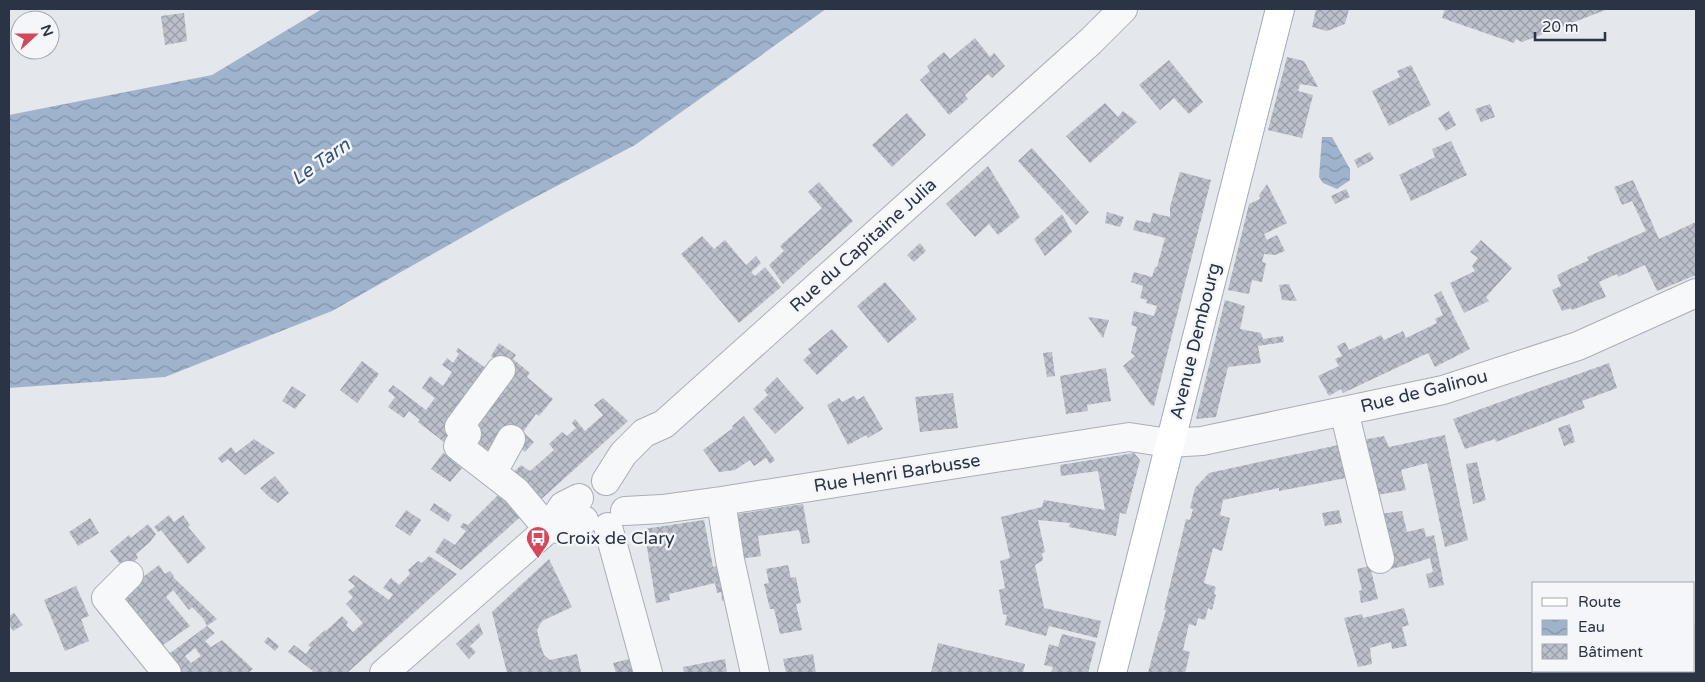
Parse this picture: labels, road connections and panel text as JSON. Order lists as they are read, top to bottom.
{
  "streets": {
    "main road": ["Avenue Dembourg"],
    "street": ["Rue du Capitaine Julia", "Rue de Galinou", "Rue Henri Barbusse"]
  },
  "crossings": [
    ["Rue du Capitaine Julia", "Rue Henri Barbusse"],
    ["Avenue Dembourg", "Rue de Galinou"],
    ["Avenue Dembourg", "Rue Henri Barbusse"],
    ["Rue de Galinou", "Rue Henri Barbusse"]
  ],
  "water": ["Le Tarn"],
  "places": {
    "bus stop": ["Croix de Clary"]
  },
  "legend": ["Route", "Eau", "Bâtiment"],
  "scale_bar": "20 m",
  "north": "right"
}
